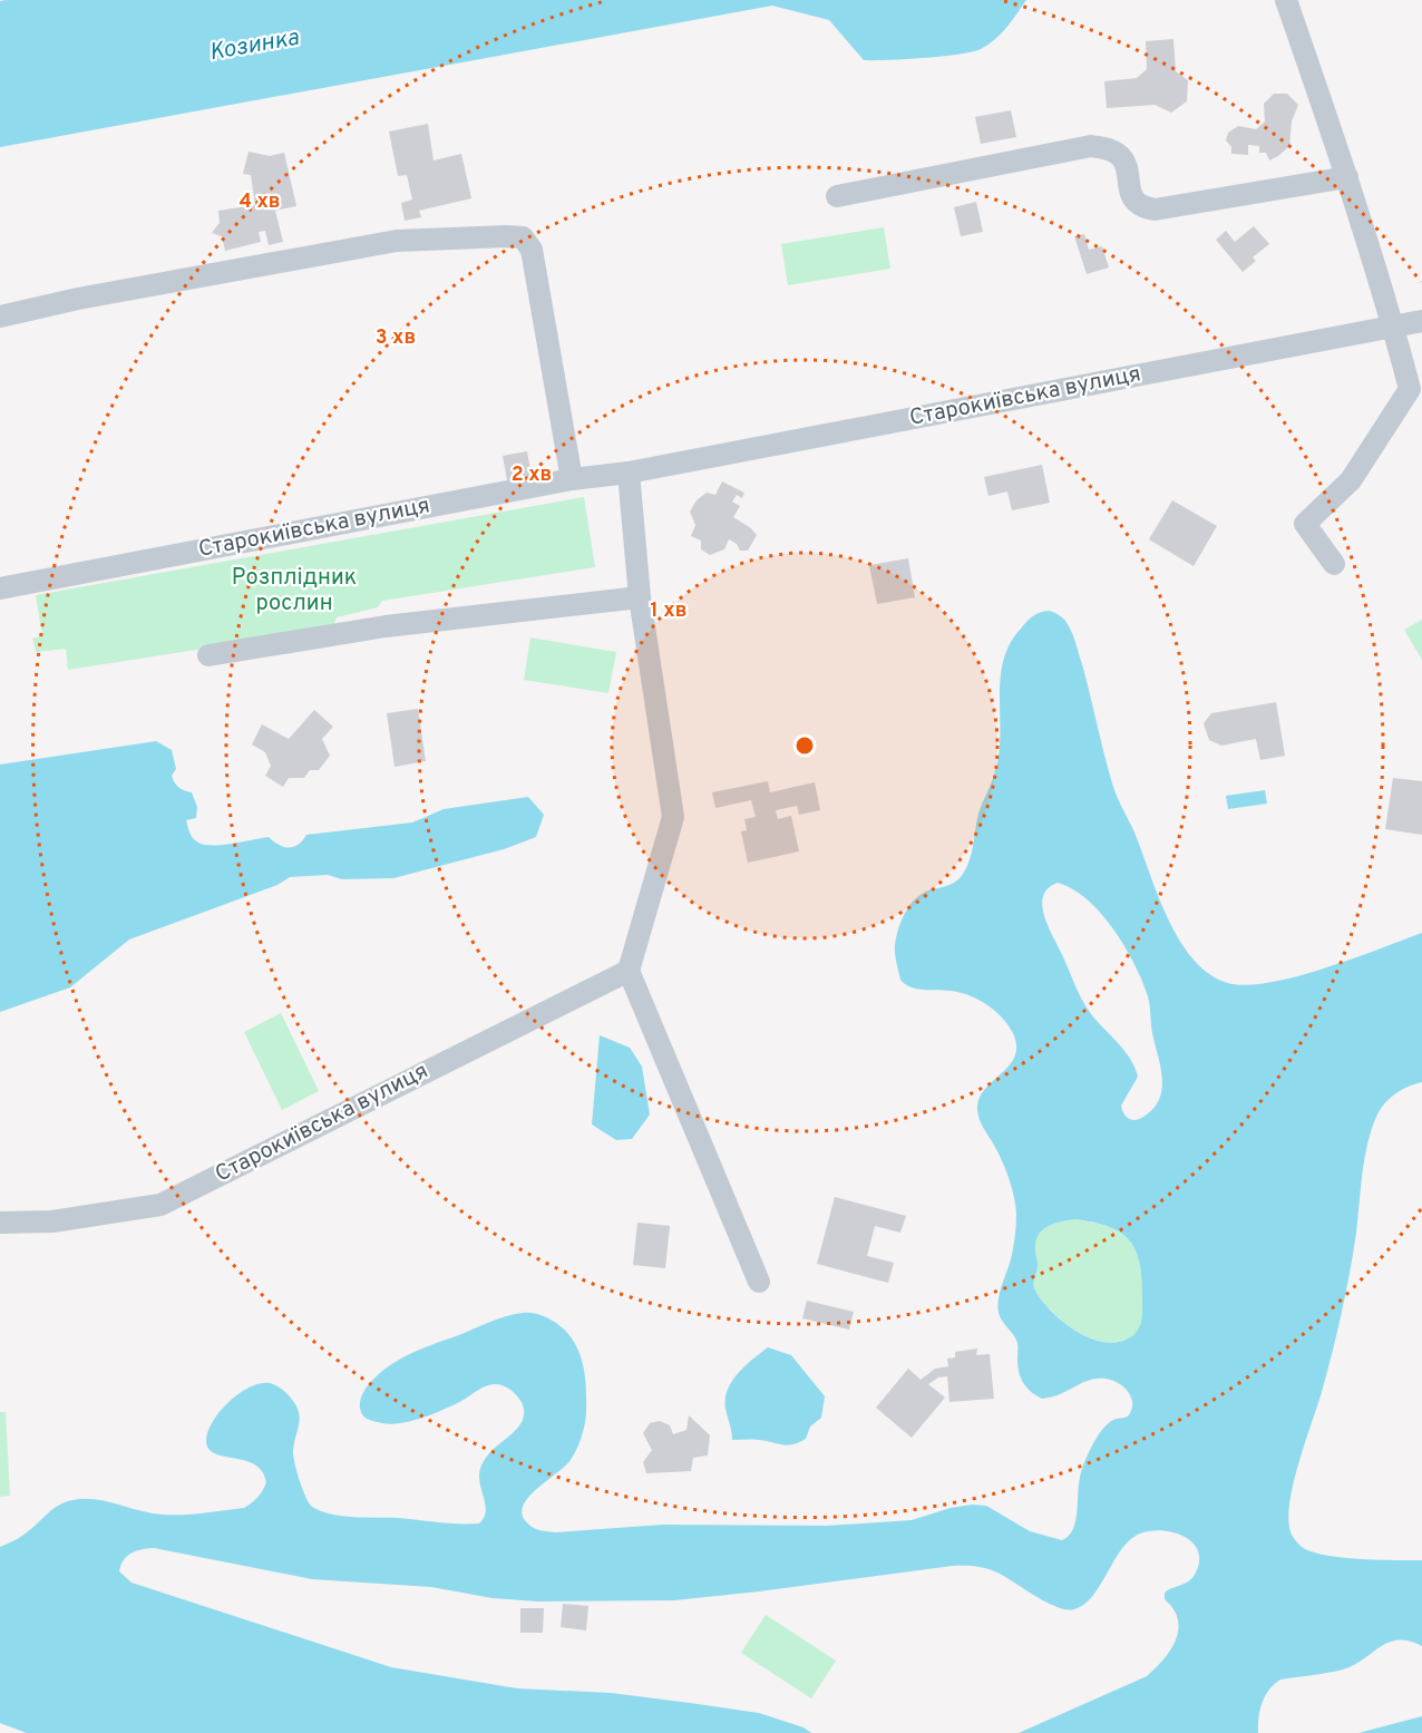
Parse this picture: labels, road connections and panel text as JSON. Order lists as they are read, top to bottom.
{
  "streets": {
    "street": ["Старокиївська вулиця"]
  },
  "water": ["Козинка"],
  "parks": ["Розплідник рослин"],
  "rings": [
    "4 хв",
    "3 хв",
    "2 хв",
    "1 хв"
  ]
}
